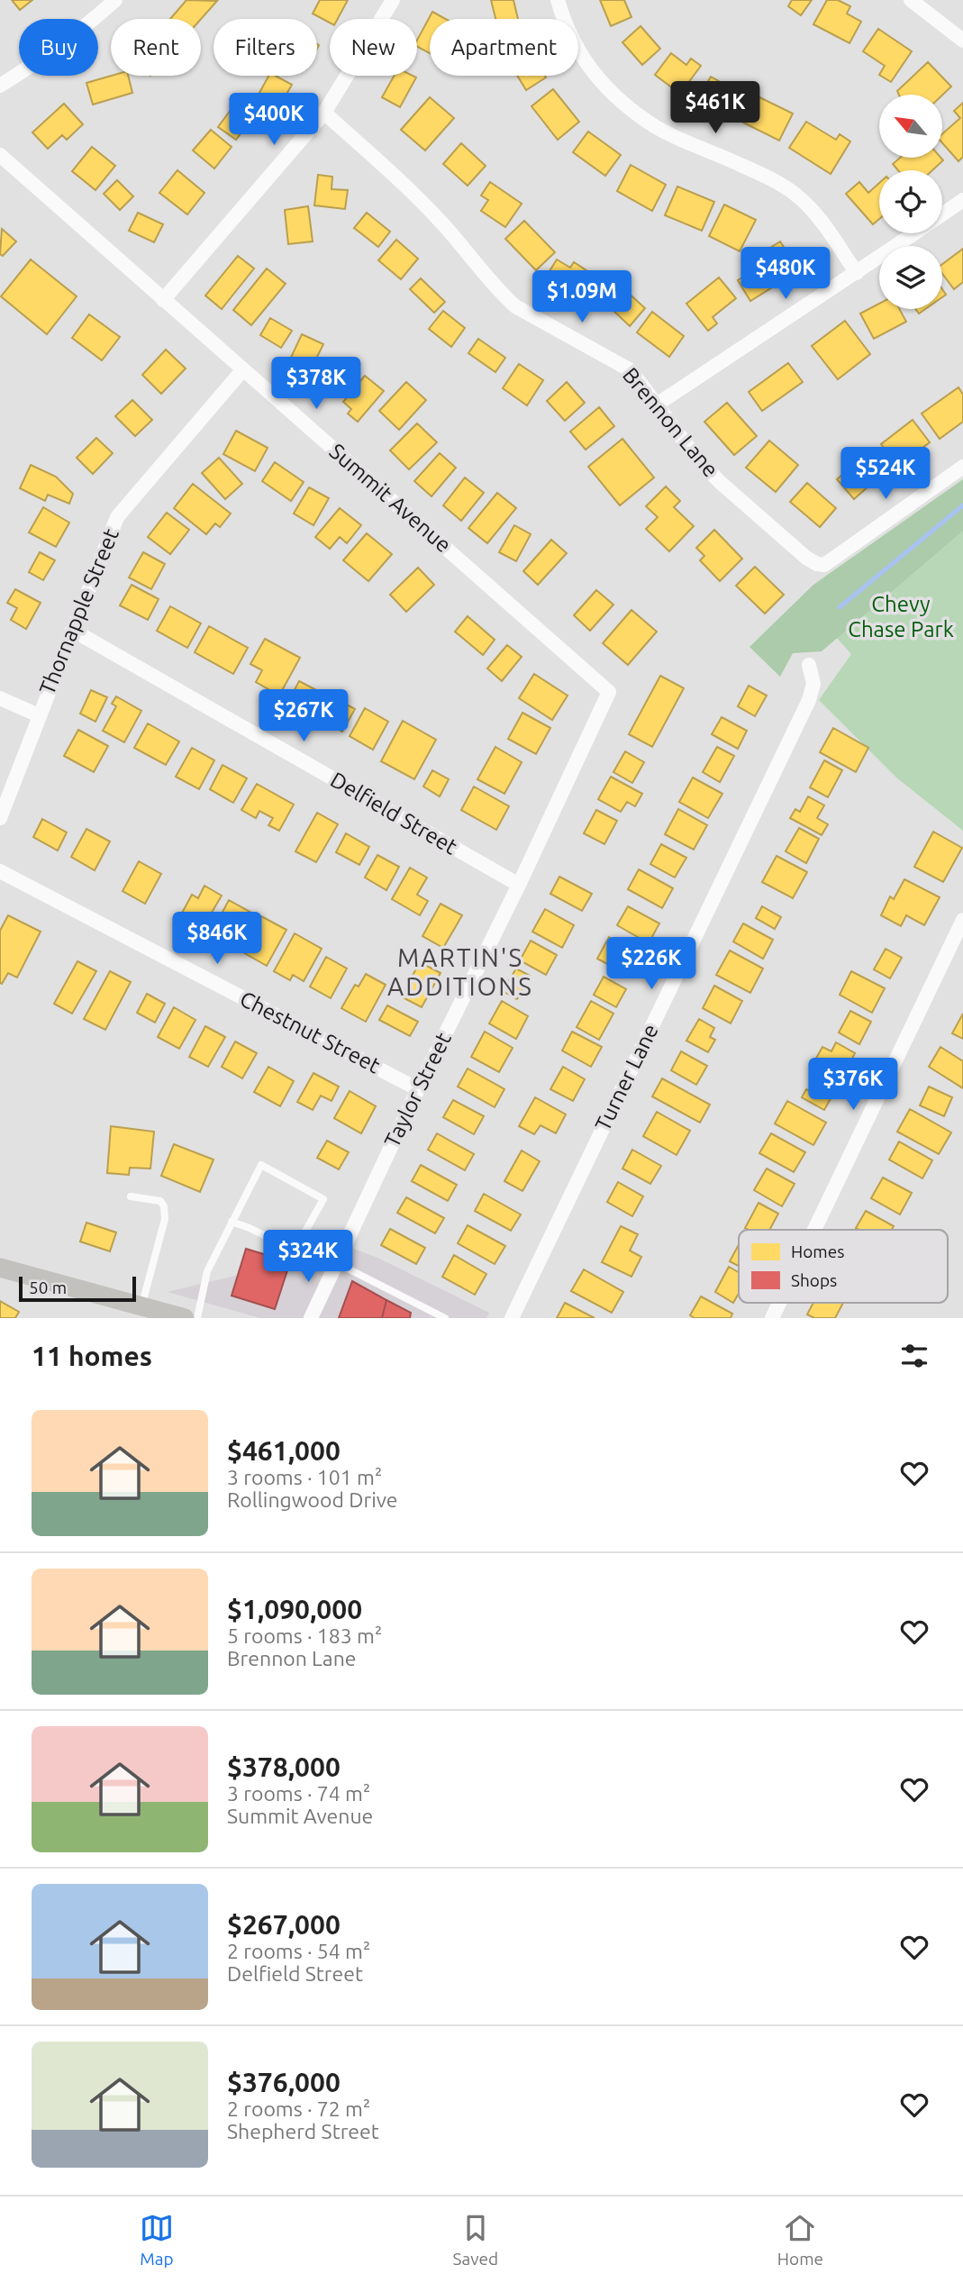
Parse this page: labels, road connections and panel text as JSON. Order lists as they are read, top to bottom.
{
  "streets": {
    "street": [
      "Brennon Lane",
      "Summit Avenue",
      "Thornapple Street",
      "Delfield Street",
      "Chestnut Street",
      "Turner Lane",
      "Taylor Street"
    ]
  },
  "crossings": [
    ["Summit Avenue", "Thornapple Street"],
    ["Summit Avenue", "Taylor Street"],
    ["Thornapple Street", "Delfield Street"],
    ["Delfield Street", "Taylor Street"],
    ["Chestnut Street", "Taylor Street"]
  ],
  "districts": ["MARTIN'S ADDITIONS"],
  "parks": ["Chevy Chase Park"],
  "legend": ["Homes", "Shops"],
  "scale_bar": "50 m",
  "north": "top left",
  "page": {
    "chip": [
      "Buy",
      "Rent",
      "Filters",
      "New",
      "Apartment"
    ],
    "price": [
      "$461K",
      "$400K",
      "$480K",
      "$1.09M",
      "$378K",
      "$524K",
      "$267K",
      "$846K",
      "$226K",
      "$376K",
      "$324K"
    ],
    "scale": "50 m",
    "heading": "11 homes",
    "list": [
      {
        "name": "$461,000",
        "note": "3 rooms · 101 m² · Rollingwood Drive"
      },
      {
        "name": "$1,090,000",
        "note": "5 rooms · 183 m² · Brennon Lane"
      },
      {
        "name": "$378,000",
        "note": "3 rooms · 74 m² · Summit Avenue"
      },
      {
        "name": "$267,000",
        "note": "2 rooms · 54 m² · Delfield Street"
      },
      {
        "name": "$376,000",
        "note": "2 rooms · 72 m² · Shepherd Street"
      }
    ],
    "tabs": ["Map", "Saved", "Home"]
  }
}
